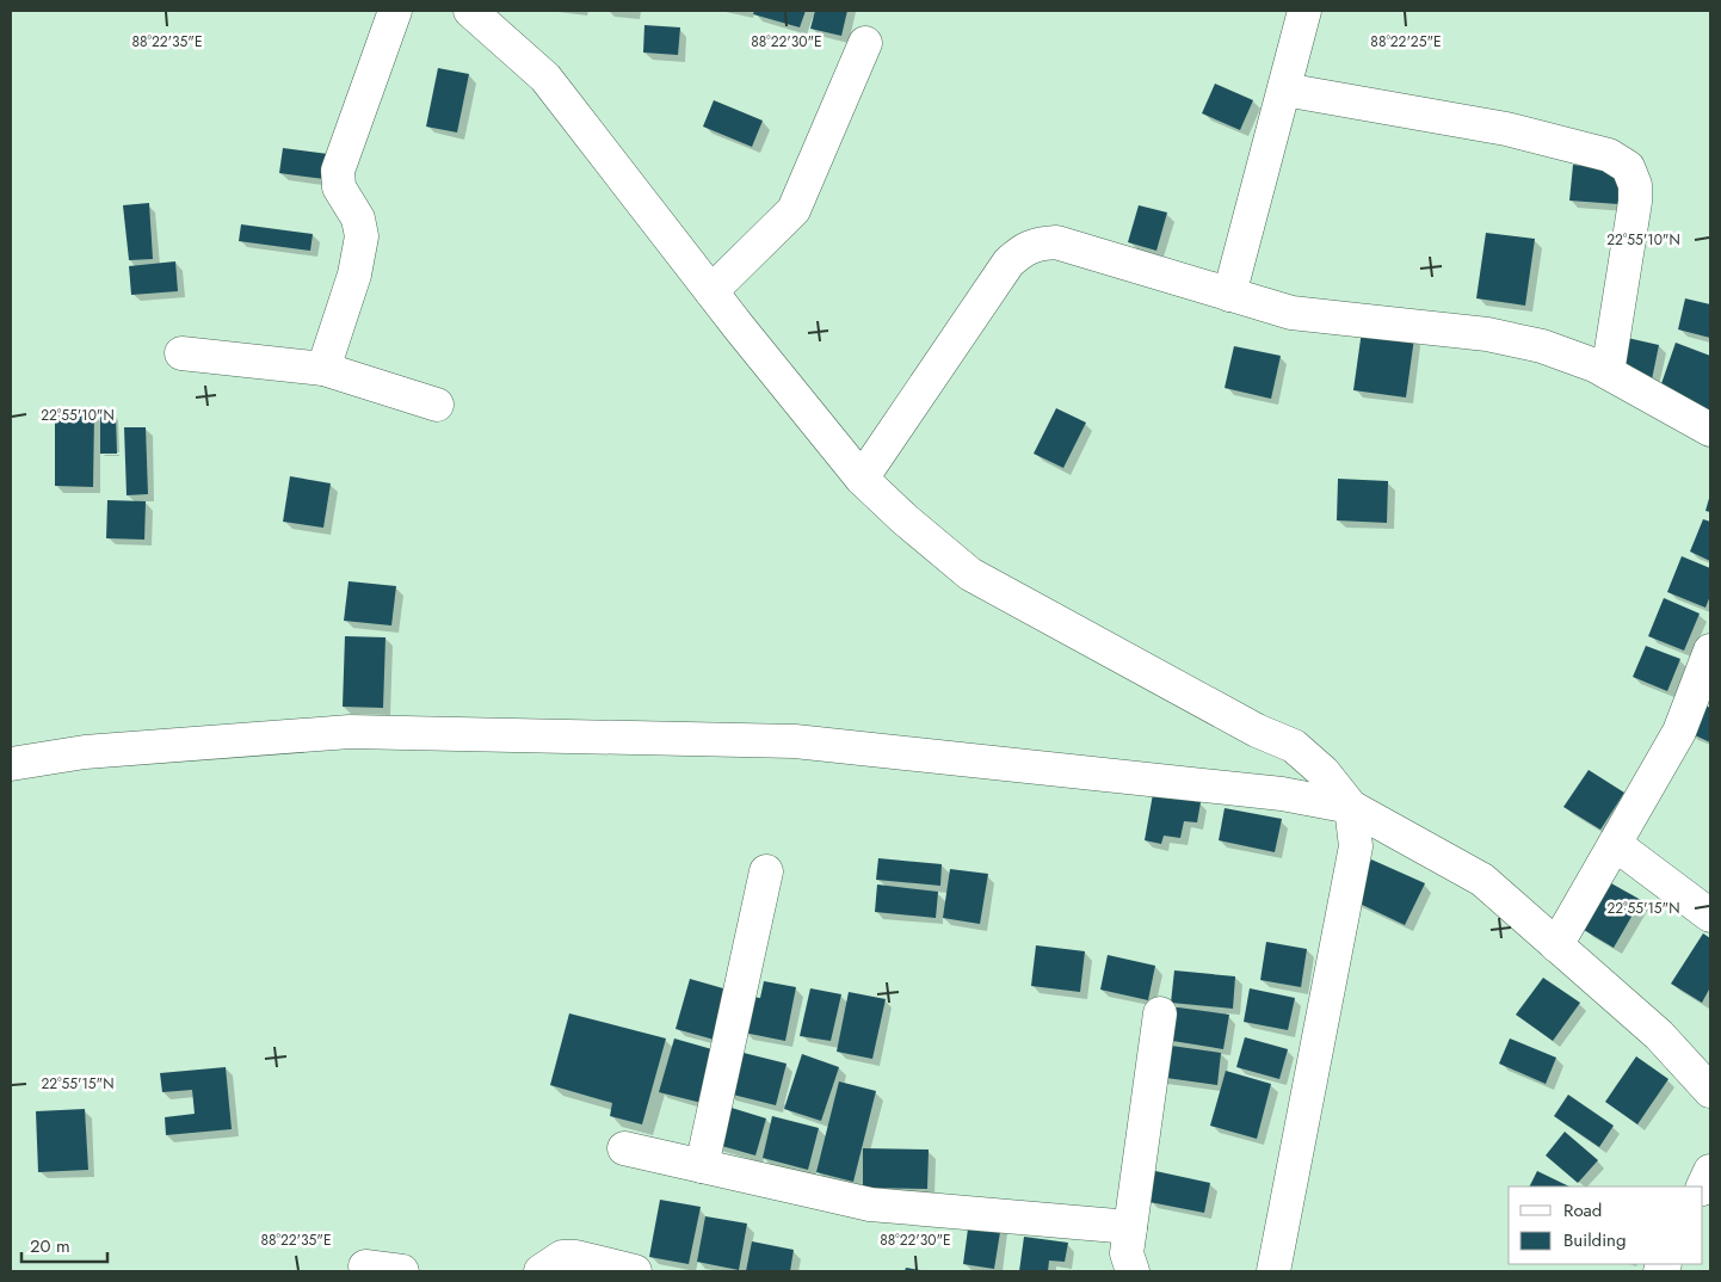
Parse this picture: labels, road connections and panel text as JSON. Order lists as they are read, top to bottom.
{
  "legend": ["Road", "Building"],
  "scale_bar": "20 m",
  "coordinates": [
    "88°22'35\"E",
    "88°22'30\"E",
    "88°22'25\"E",
    "22°55'10\"N",
    "22°55'15\"N"
  ]
}
